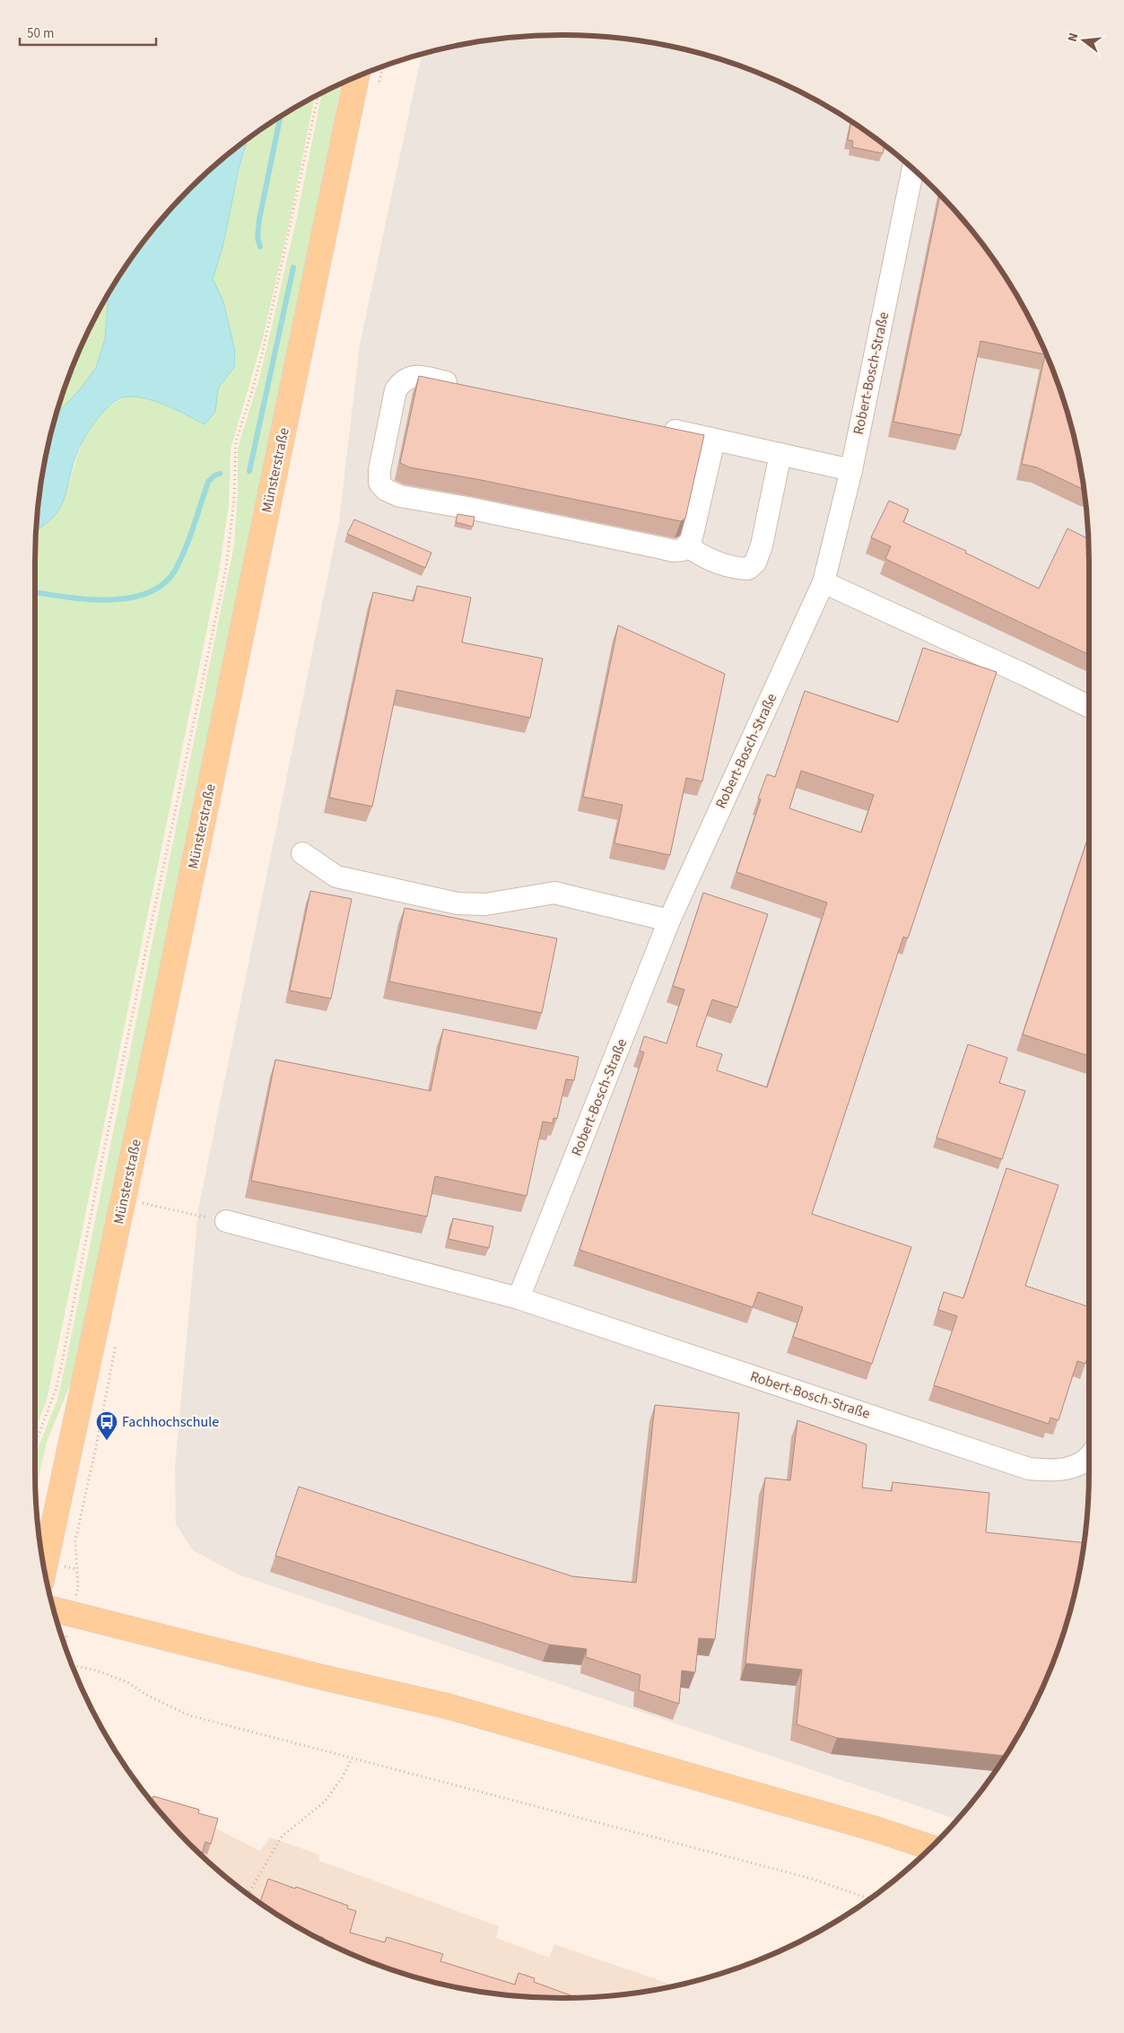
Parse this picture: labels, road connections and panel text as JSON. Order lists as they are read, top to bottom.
{
  "streets": {
    "main road": ["Münsterstraße"],
    "street": ["Robert-Bosch-Straße"]
  },
  "places": {
    "bus stop": ["Fachhochschule"]
  },
  "scale_bar": "50 m",
  "north": "left"
}
